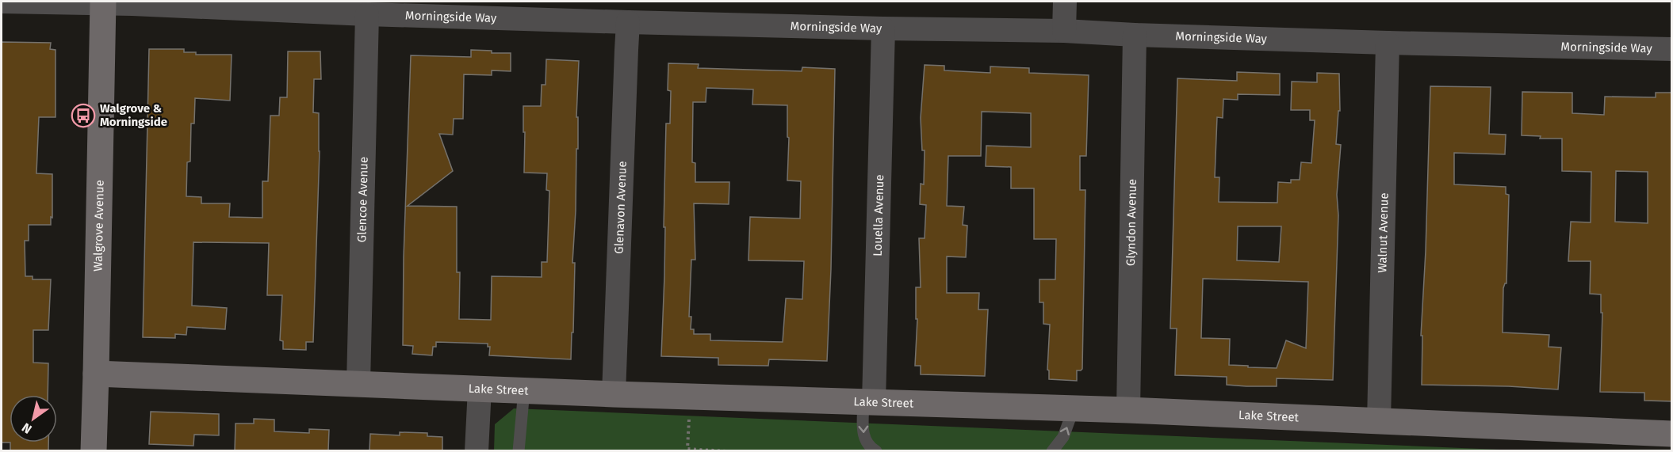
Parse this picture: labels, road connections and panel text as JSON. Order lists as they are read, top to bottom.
{
  "streets": {
    "street": [
      "Morningside Way",
      "Glencoe Avenue",
      "Glenavon Avenue",
      "Louella Avenue",
      "Glyndon Avenue",
      "Walgrove Avenue",
      "Walnut Avenue",
      "Lake Street"
    ]
  },
  "crossings": [
    ["Morningside Way", "Glencoe Avenue"],
    ["Morningside Way", "Glenavon Avenue"],
    ["Morningside Way", "Louella Avenue"],
    ["Morningside Way", "Glyndon Avenue"],
    ["Morningside Way", "Walgrove Avenue"],
    ["Morningside Way", "Walnut Avenue"],
    ["Glencoe Avenue", "Lake Street"],
    ["Glenavon Avenue", "Lake Street"],
    ["Louella Avenue", "Lake Street"],
    ["Glyndon Avenue", "Lake Street"],
    ["Walgrove Avenue", "Lake Street"],
    ["Walnut Avenue", "Lake Street"]
  ],
  "places": {
    "bus stop": ["Walgrove & Morningside"]
  },
  "north": "bottom left"
}
